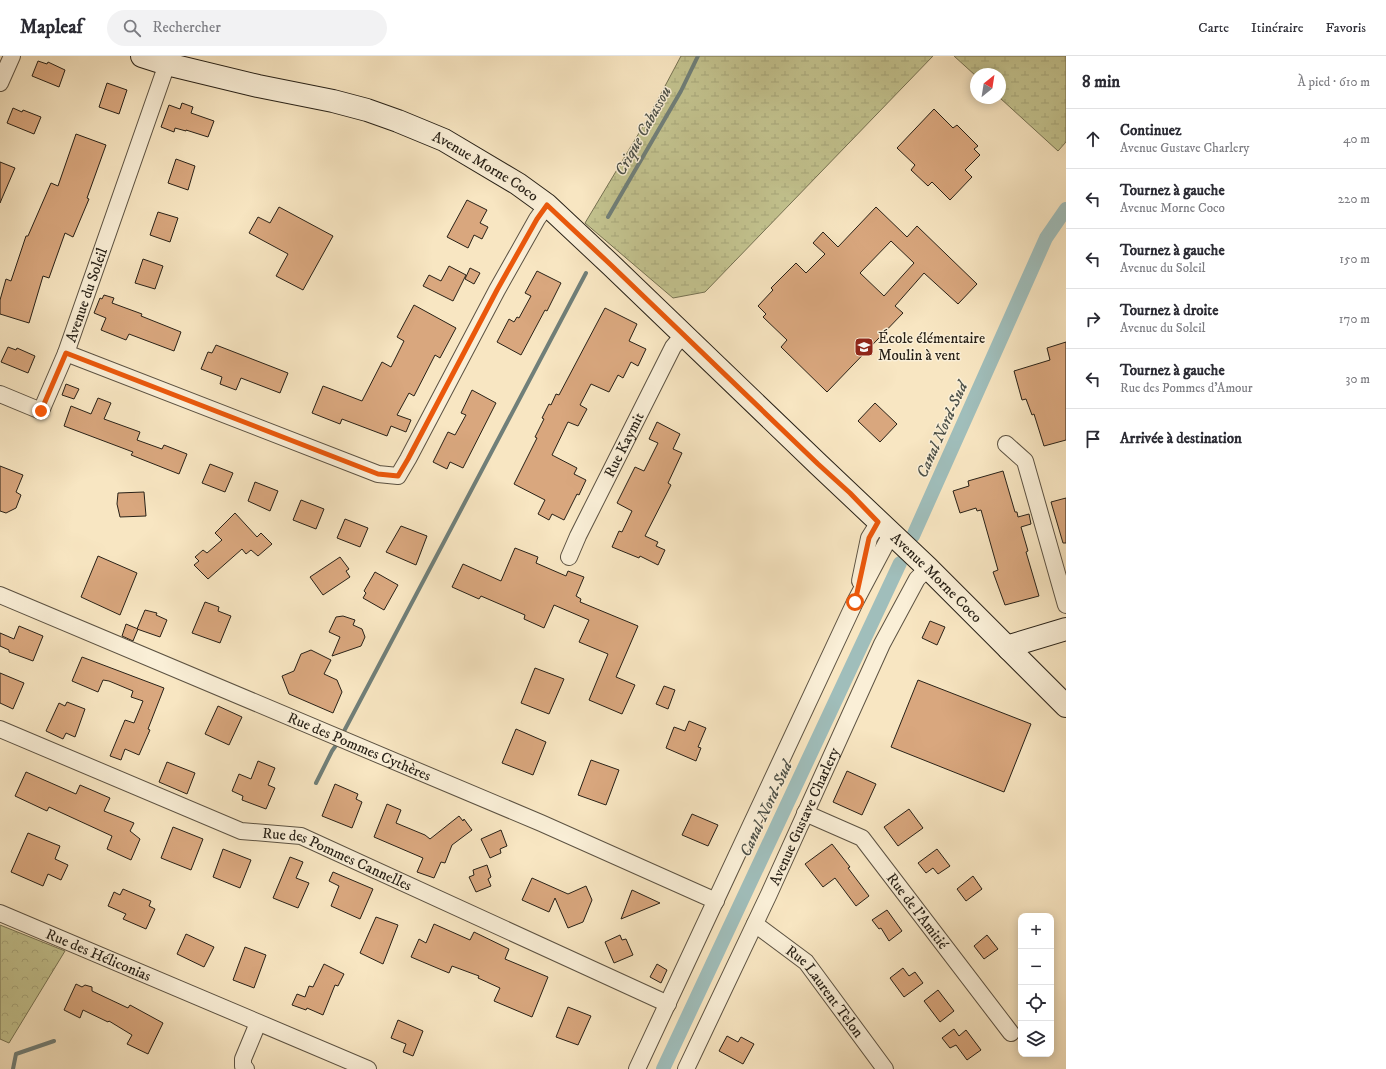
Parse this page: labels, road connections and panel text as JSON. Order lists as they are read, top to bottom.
{
  "streets": {
    "street": [
      "Avenue Morne Coco",
      "Avenue du Soleil",
      "Rue Kaymit",
      "Rue des Pommes Cythères",
      "Avenue Gustave Charlery",
      "Rue des Pommes Cannelles",
      "Rue de l'Amitié",
      "Rue des Héliconias",
      "Rue Laurent Telon"
    ]
  },
  "crossings": [
    ["Avenue Morne Coco", "Avenue du Soleil"],
    ["Avenue Morne Coco", "Rue Kaymit"],
    ["Avenue Morne Coco", "Avenue Gustave Charlery"],
    ["Avenue Gustave Charlery", "Rue de l'Amitié"],
    ["Avenue Gustave Charlery", "Rue Laurent Telon"]
  ],
  "water": ["Crique Cabassou", "Canal Nord-Sud"],
  "places": {
    "school or university": ["École élémentaire Moulin à vent"]
  },
  "north": "top right",
  "page": {
    "header": "Mapleaf",
    "search": "Rechercher",
    "nav": ["Carte", "Itinéraire", "Favoris"],
    "heading": ["8 min", "À pied · 610 m"],
    "list": [
      ["Continuez", "Avenue Gustave Charlery", "40 m"],
      ["Tournez à gauche", "Avenue Morne Coco", "220 m"],
      ["Tournez à gauche", "Avenue du Soleil", "150 m"],
      ["Tournez à droite", "Avenue du Soleil", "170 m"],
      ["Tournez à gauche", "Rue des Pommes d'Amour", "30 m"],
      "Arrivée à destination"
    ],
    "map_buttons": ["+", "−"]
  }
}
